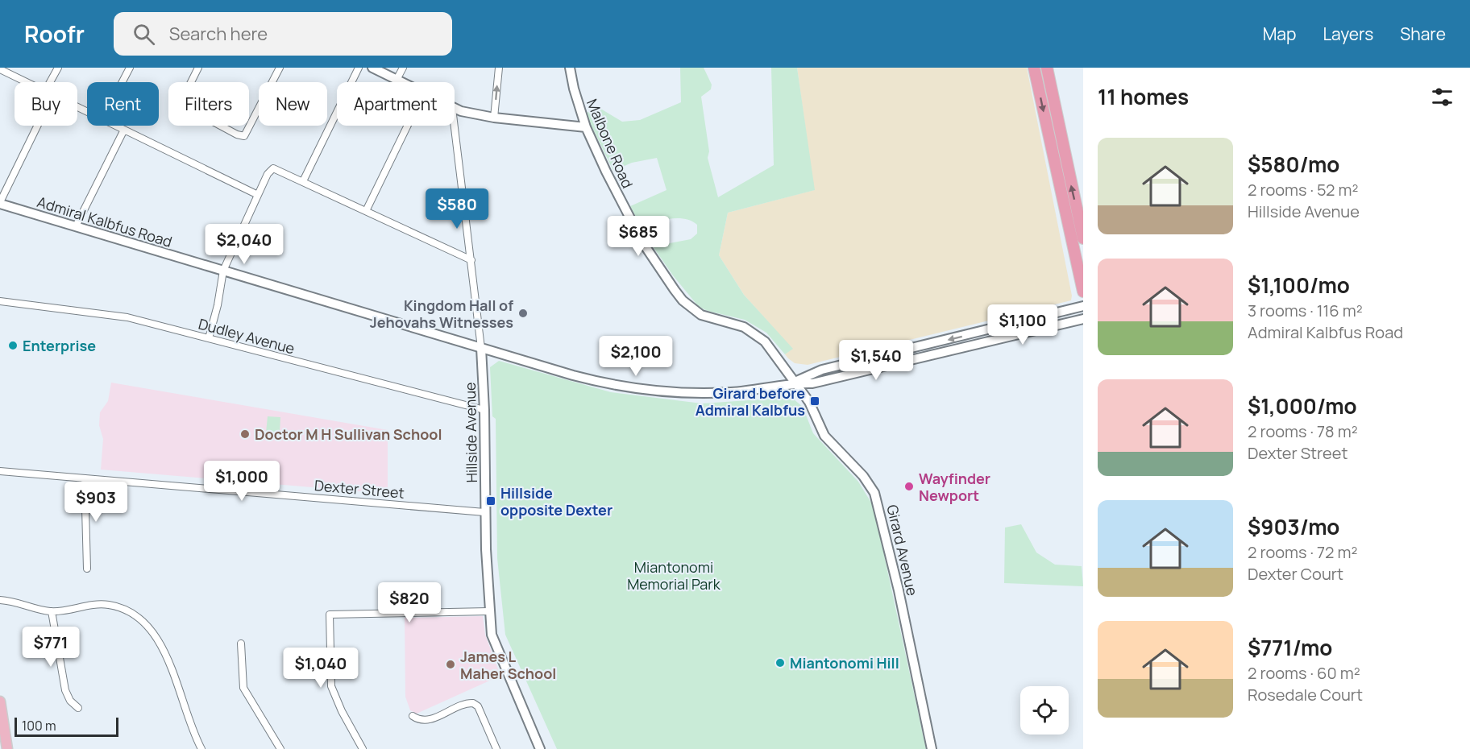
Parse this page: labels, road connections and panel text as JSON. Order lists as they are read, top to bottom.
{
  "streets": {
    "street": [
      "Malbone Road",
      "Admiral Kalbfus Road",
      "Dudley Avenue",
      "Hillside Avenue",
      "Dexter Street",
      "Girard Avenue"
    ]
  },
  "crossings": [
    ["Malbone Road", "Admiral Kalbfus Road"],
    ["Malbone Road", "Girard Avenue"],
    ["Admiral Kalbfus Road", "Hillside Avenue"],
    ["Admiral Kalbfus Road", "Girard Avenue"],
    ["Dudley Avenue", "Hillside Avenue"],
    ["Hillside Avenue", "Dexter Street"]
  ],
  "parks": ["Miantonomi Memorial Park"],
  "places": {
    "other": [
      "Kingdom Hall of Jehovahs Witnesses",
      "Enterprise",
      "Doctor M H Sullivan School",
      "Wayfinder Newport",
      "Miantonomi Hill",
      "James L Maher School"
    ],
    "transit": ["Girard before Admiral Kalbfus", "Hillside opposite Dexter"]
  },
  "scale_bar": "100 m",
  "page": {
    "header": "Roofr",
    "search": "Search here",
    "nav": ["Map", "Layers", "Share"],
    "heading": "11 homes",
    "chip": [
      "Buy",
      "Rent",
      "Filters",
      "New",
      "Apartment"
    ],
    "list": [
      {
        "name": "$580/mo",
        "note": "2 rooms · 52 m² · Hillside Avenue"
      },
      {
        "name": "$1,100/mo",
        "note": "3 rooms · 116 m² · Admiral Kalbfus Road"
      },
      {
        "name": "$1,000/mo",
        "note": "2 rooms · 78 m² · Dexter Street"
      },
      {
        "name": "$903/mo",
        "note": "2 rooms · 72 m² · Dexter Court"
      },
      {
        "name": "$771/mo",
        "note": "2 rooms · 60 m² · Rosedale Court"
      }
    ],
    "price": [
      "$580",
      "$685",
      "$2,040",
      "$1,100",
      "$2,100",
      "$1,540",
      "$1,000",
      "$903",
      "$820",
      "$771",
      "$1,040"
    ],
    "scale": "100 m"
  }
}
